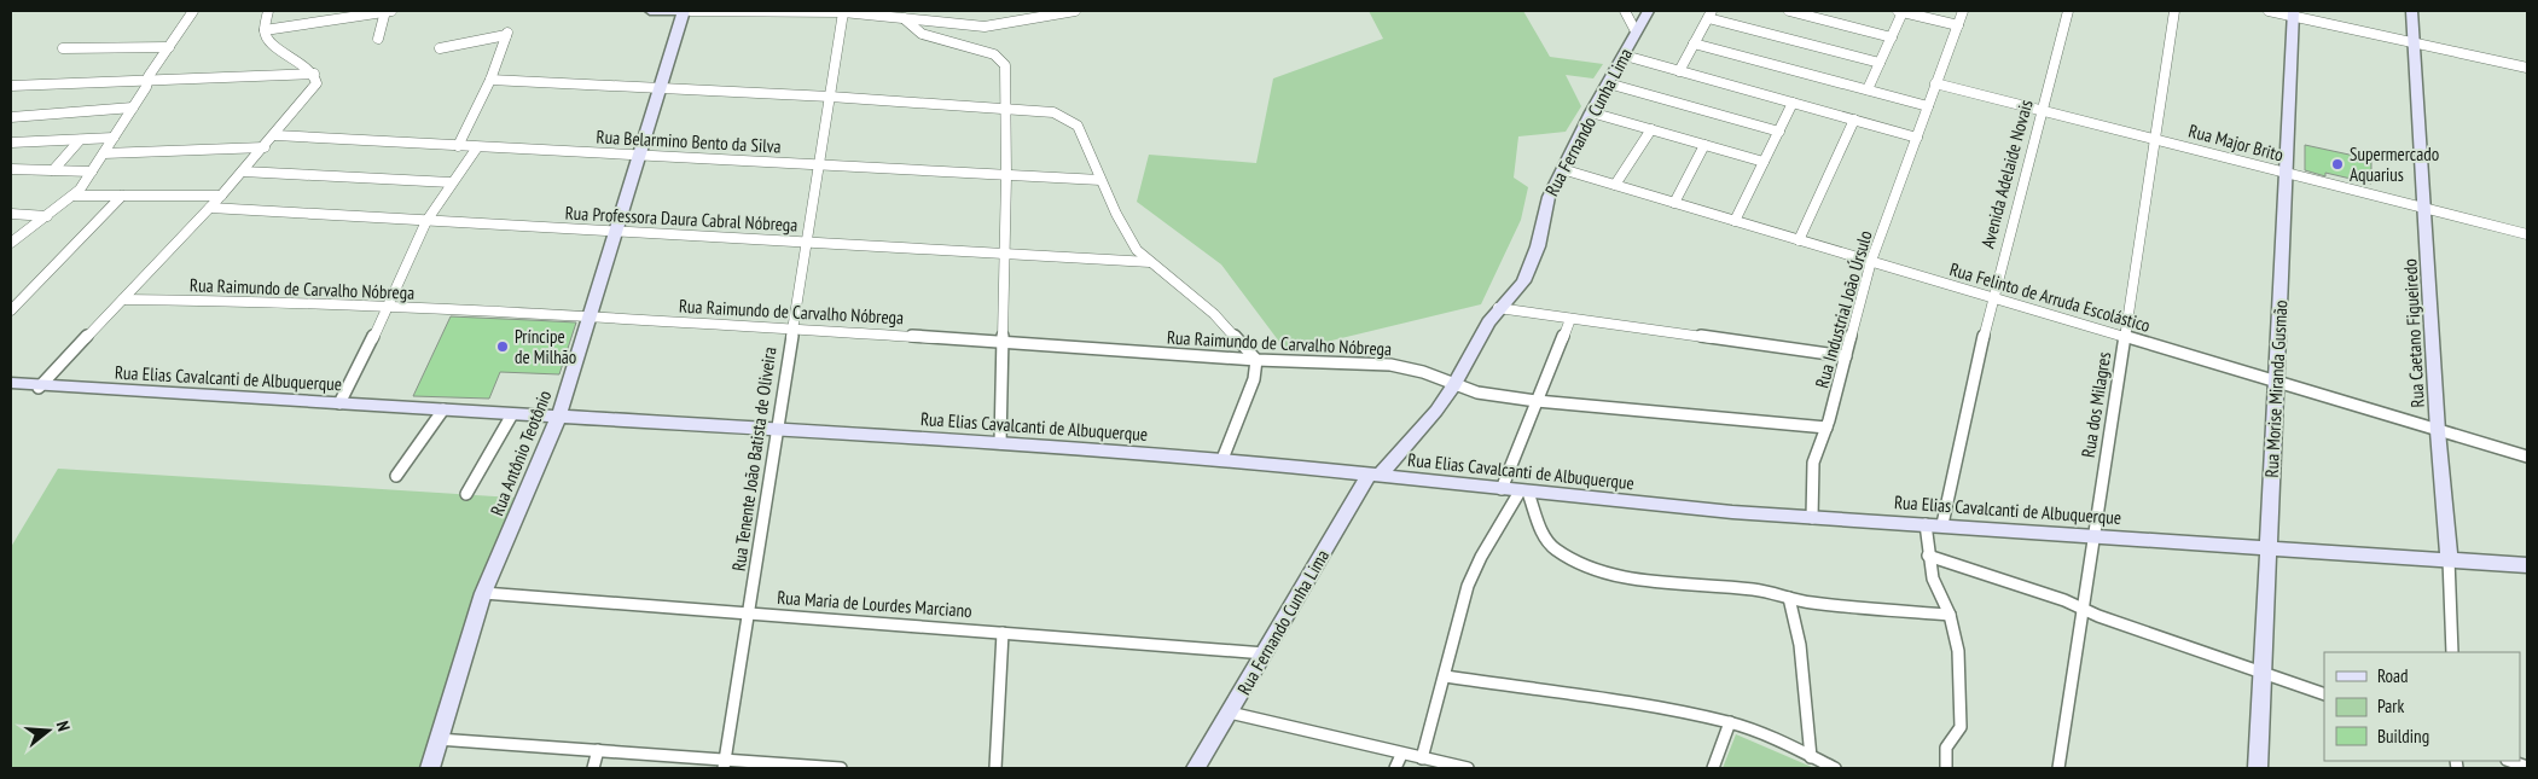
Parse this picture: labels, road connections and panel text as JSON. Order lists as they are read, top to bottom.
{
  "streets": {
    "street": [
      "Rua Fernando Cunha Lima",
      "Rua Belarmino Bento da Silva",
      "Rua Major Brito",
      "Avenida Adelaide Novais",
      "Rua Professora Daura Cabral Nóbrega",
      "Rua Raimundo de Carvalho Nóbrega",
      "Rua Felinto de Arruda Escolástico",
      "Rua Industrial João Úrsulo",
      "Rua Caetano Figueiredo",
      "Rua Elias Cavalcanti de Albuquerque",
      "Rua Morise Miranda Gusmão",
      "Rua dos Milagres",
      "Rua Antônio Teotônio",
      "Rua Tenente João Batista de Oliveira",
      "Rua Maria de Lourdes Marciano"
    ]
  },
  "crossings": [
    ["Rua Fernando Cunha Lima", "Rua Raimundo de Carvalho Nóbrega"],
    ["Rua Fernando Cunha Lima", "Rua Felinto de Arruda Escolástico"],
    ["Rua Fernando Cunha Lima", "Rua Elias Cavalcanti de Albuquerque"],
    ["Rua Fernando Cunha Lima", "Rua Maria de Lourdes Marciano"],
    ["Rua Belarmino Bento da Silva", "Rua Antônio Teotônio"],
    ["Rua Belarmino Bento da Silva", "Rua Tenente João Batista de Oliveira"],
    ["Rua Major Brito", "Avenida Adelaide Novais"],
    ["Rua Major Brito", "Rua Industrial João Úrsulo"],
    ["Rua Major Brito", "Rua Caetano Figueiredo"],
    ["Rua Major Brito", "Rua Morise Miranda Gusmão"],
    ["Rua Major Brito", "Rua dos Milagres"],
    ["Avenida Adelaide Novais", "Rua Felinto de Arruda Escolástico"],
    ["Avenida Adelaide Novais", "Rua Elias Cavalcanti de Albuquerque"],
    ["Rua Professora Daura Cabral Nóbrega", "Rua Antônio Teotônio"],
    ["Rua Professora Daura Cabral Nóbrega", "Rua Tenente João Batista de Oliveira"],
    ["Rua Raimundo de Carvalho Nóbrega", "Rua Industrial João Úrsulo"],
    ["Rua Raimundo de Carvalho Nóbrega", "Rua Antônio Teotônio"],
    ["Rua Raimundo de Carvalho Nóbrega", "Rua Tenente João Batista de Oliveira"],
    ["Rua Felinto de Arruda Escolástico", "Rua Industrial João Úrsulo"],
    ["Rua Felinto de Arruda Escolástico", "Rua Caetano Figueiredo"],
    ["Rua Felinto de Arruda Escolástico", "Rua Morise Miranda Gusmão"],
    ["Rua Felinto de Arruda Escolástico", "Rua dos Milagres"],
    ["Rua Industrial João Úrsulo", "Rua Elias Cavalcanti de Albuquerque"],
    ["Rua Caetano Figueiredo", "Rua Elias Cavalcanti de Albuquerque"],
    ["Rua Elias Cavalcanti de Albuquerque", "Rua Morise Miranda Gusmão"],
    ["Rua Elias Cavalcanti de Albuquerque", "Rua dos Milagres"],
    ["Rua Elias Cavalcanti de Albuquerque", "Rua Antônio Teotônio"],
    ["Rua Elias Cavalcanti de Albuquerque", "Rua Tenente João Batista de Oliveira"],
    ["Rua Antônio Teotônio", "Rua Maria de Lourdes Marciano"],
    ["Rua Tenente João Batista de Oliveira", "Rua Maria de Lourdes Marciano"]
  ],
  "places": ["Supermercado Aquarius", "Príncipe de Milhão"],
  "legend": ["Road", "Park", "Building"],
  "north": "right"
}
